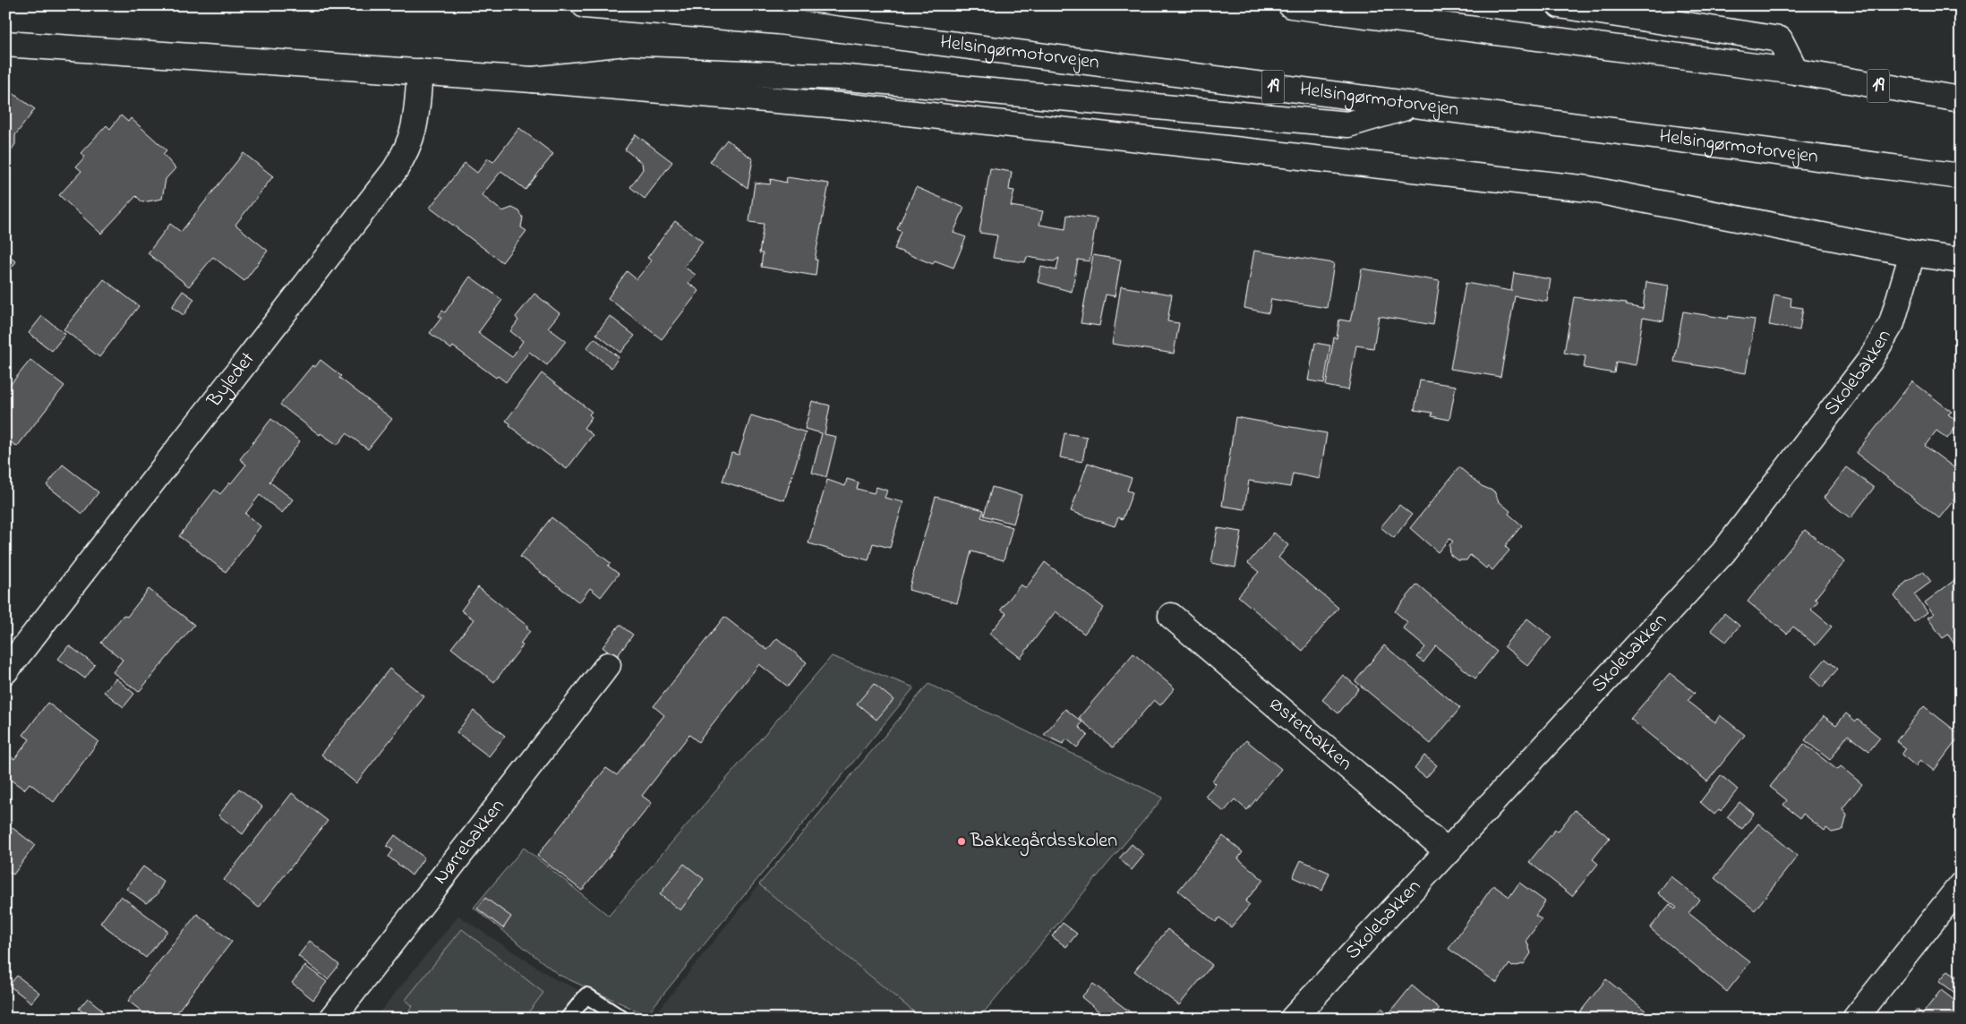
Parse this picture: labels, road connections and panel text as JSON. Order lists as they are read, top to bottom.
{
  "streets": {
    "main road": [
      "Helsingørmotorvejen",
      "19",
      "Skolebakken",
      "Byledet",
      "Østerbakken",
      "Nørrebakken"
    ]
  },
  "crossings": [
    ["Skolebakken", "Østerbakken"]
  ],
  "places": ["Bakkegårdsskolen"]
}
